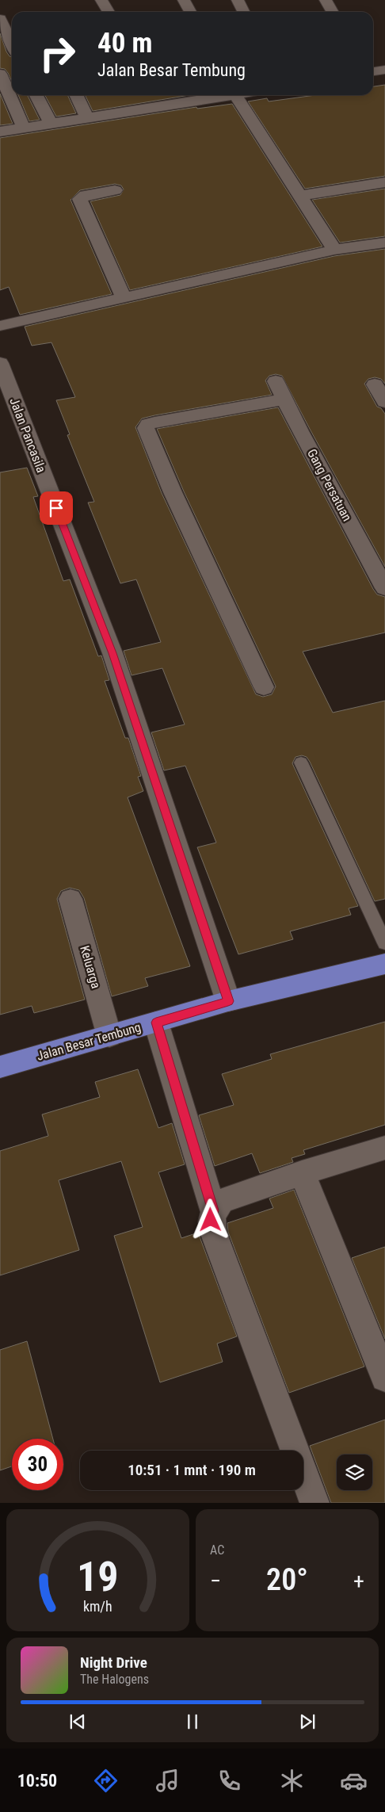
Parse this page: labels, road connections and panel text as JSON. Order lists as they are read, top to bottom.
{
  "streets": {
    "highway": ["Jalan Besar Tembung"],
    "street": ["Jalan Pancasila", "Gang Persatuan", "Keluarga"]
  },
  "crossings": [
    ["Jalan Pancasila", "Jalan Besar Tembung"],
    ["Keluarga", "Jalan Besar Tembung"]
  ],
  "page": {
    "turn": ["40 m", "Jalan Besar Tembung"],
    "limit": "30",
    "trip": "10:51 · 1 mnt · 190 m",
    "tile": "AC",
    "heat": ["−", "20°", "+"],
    "song": ["Night Drive", "The Halogens"],
    "tabs": "10:50",
    "gauge": ["19", "km/h"]
  }
}
